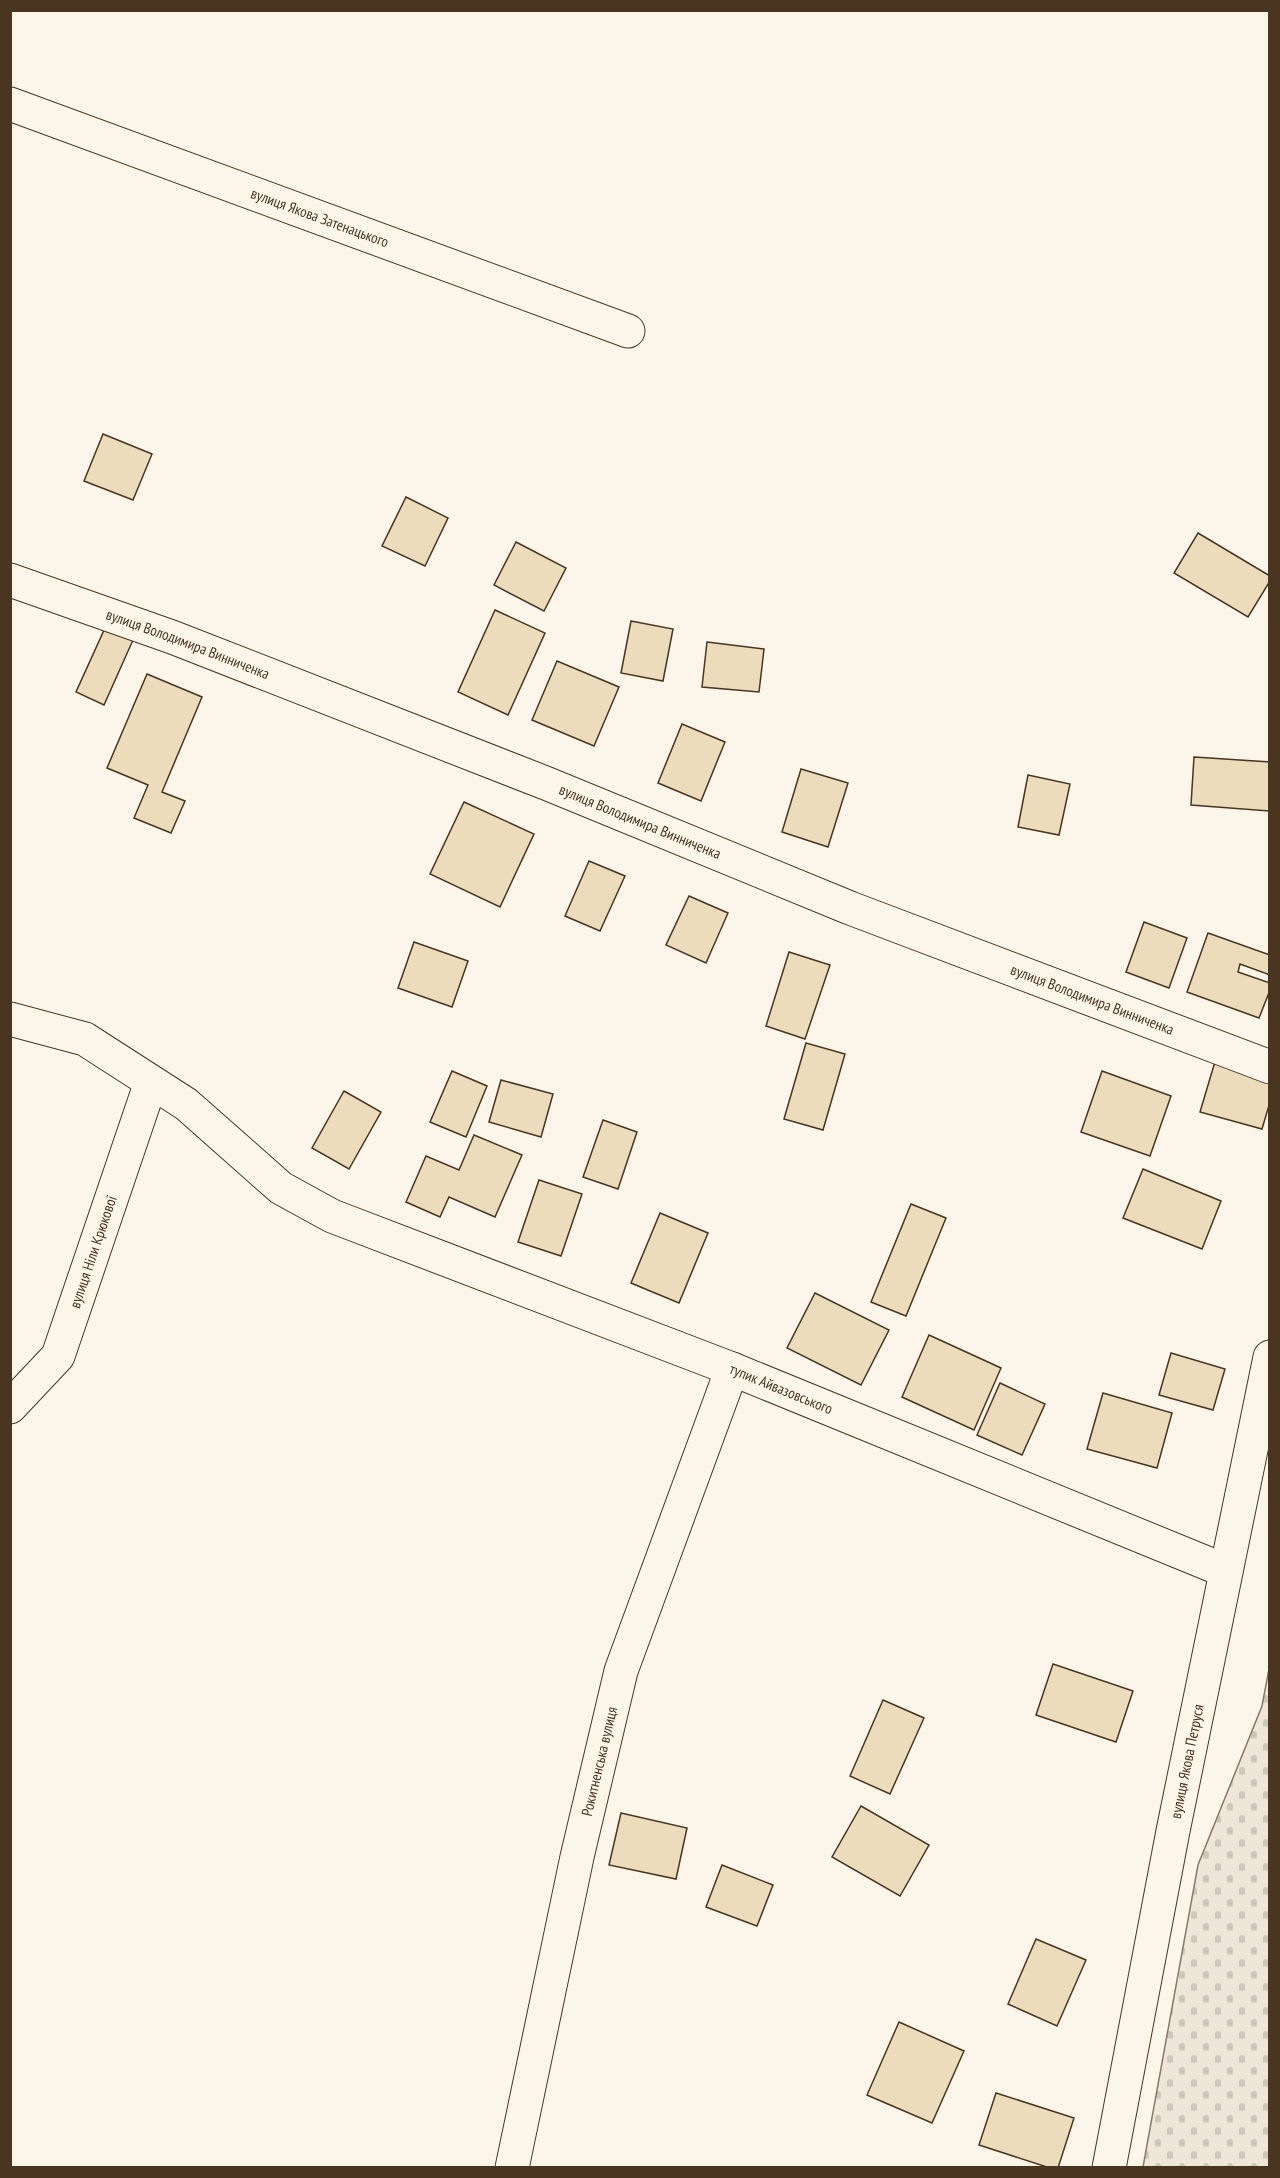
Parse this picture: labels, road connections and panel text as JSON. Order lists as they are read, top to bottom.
{
  "streets": {
    "street": [
      "вулиця Якова Затенацького",
      "вулиця Володимира Винниченка",
      "вулиця Ніли Крюкової",
      "тупик Айвазовського",
      "Рокитненська вулиця",
      "вулиця Якова Петруся"
    ]
  },
  "crossings": [
    ["вулиця Ніли Крюкової", "тупик Айвазовського"],
    ["тупик Айвазовського", "Рокитненська вулиця"],
    ["тупик Айвазовського", "вулиця Якова Петруся"]
  ]
}
